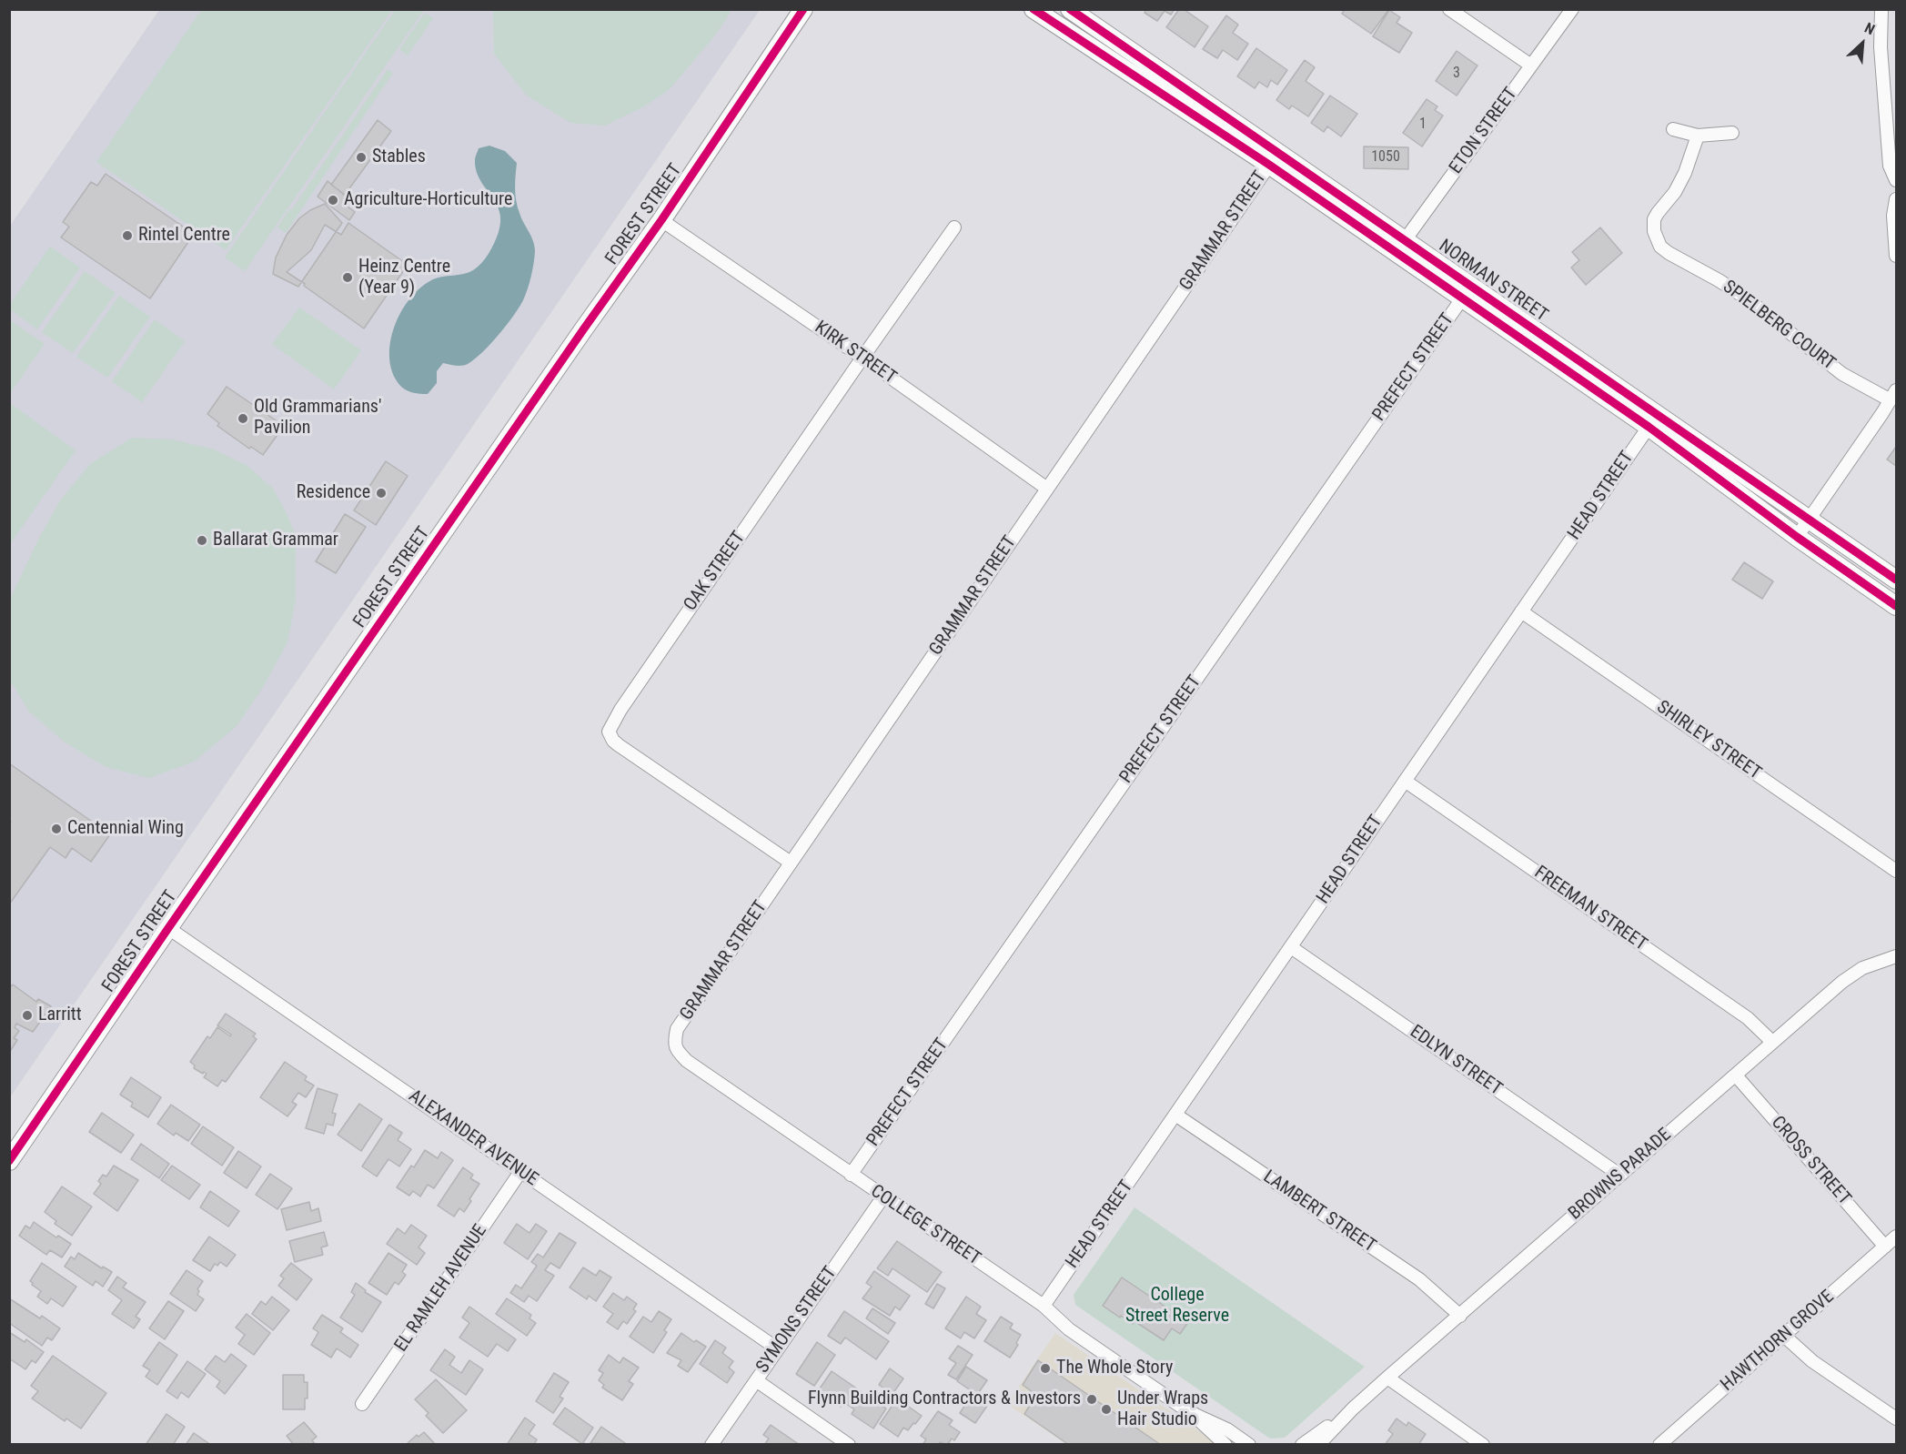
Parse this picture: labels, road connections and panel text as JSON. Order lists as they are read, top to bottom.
{
  "streets": {
    "main road": ["FOREST STREET", "NORMAN STREET"],
    "street": [
      "ETON STREET",
      "GRAMMAR STREET",
      "SPIELBERG COURT",
      "KIRK STREET",
      "PREFECT STREET",
      "HEAD STREET",
      "OAK STREET",
      "SHIRLEY STREET",
      "FREEMAN STREET",
      "EDLYN STREET",
      "ALEXANDER AVENUE",
      "CROSS STREET",
      "BROWNS PARADE",
      "LAMBERT STREET",
      "COLLEGE STREET",
      "EL RAMLEH AVENUE",
      "SYMONS STREET",
      "HAWTHORN GROVE"
    ]
  },
  "crossings": [
    ["ETON STREET", "NORMAN STREET"],
    ["FOREST STREET", "KIRK STREET"],
    ["FOREST STREET", "ALEXANDER AVENUE"],
    ["GRAMMAR STREET", "NORMAN STREET"],
    ["GRAMMAR STREET", "KIRK STREET"],
    ["GRAMMAR STREET", "OAK STREET"],
    ["GRAMMAR STREET", "COLLEGE STREET"],
    ["NORMAN STREET", "PREFECT STREET"],
    ["NORMAN STREET", "HEAD STREET"],
    ["KIRK STREET", "OAK STREET"],
    ["PREFECT STREET", "COLLEGE STREET"],
    ["HEAD STREET", "SHIRLEY STREET"],
    ["HEAD STREET", "FREEMAN STREET"],
    ["HEAD STREET", "EDLYN STREET"],
    ["HEAD STREET", "LAMBERT STREET"],
    ["HEAD STREET", "COLLEGE STREET"],
    ["FREEMAN STREET", "BROWNS PARADE"],
    ["EDLYN STREET", "BROWNS PARADE"],
    ["ALEXANDER AVENUE", "EL RAMLEH AVENUE"],
    ["ALEXANDER AVENUE", "SYMONS STREET"],
    ["CROSS STREET", "BROWNS PARADE"],
    ["CROSS STREET", "HAWTHORN GROVE"],
    ["BROWNS PARADE", "LAMBERT STREET"],
    ["COLLEGE STREET", "SYMONS STREET"]
  ],
  "parks": ["College Street Reserve"],
  "places": [
    "Stables",
    "Agriculture-Horticulture",
    "Rintel Centre",
    "Heinz Centre (Year 9)",
    "Old Grammarians' Pavilion",
    "Residence",
    "Ballarat Grammar",
    "Centennial Wing",
    "Larritt",
    "The Whole Story",
    "Flynn Building Contractors & Investors",
    "Under Wraps Hair Studio"
  ],
  "house_numbers": ["3", "1", "1050"],
  "north": "top right"
}
